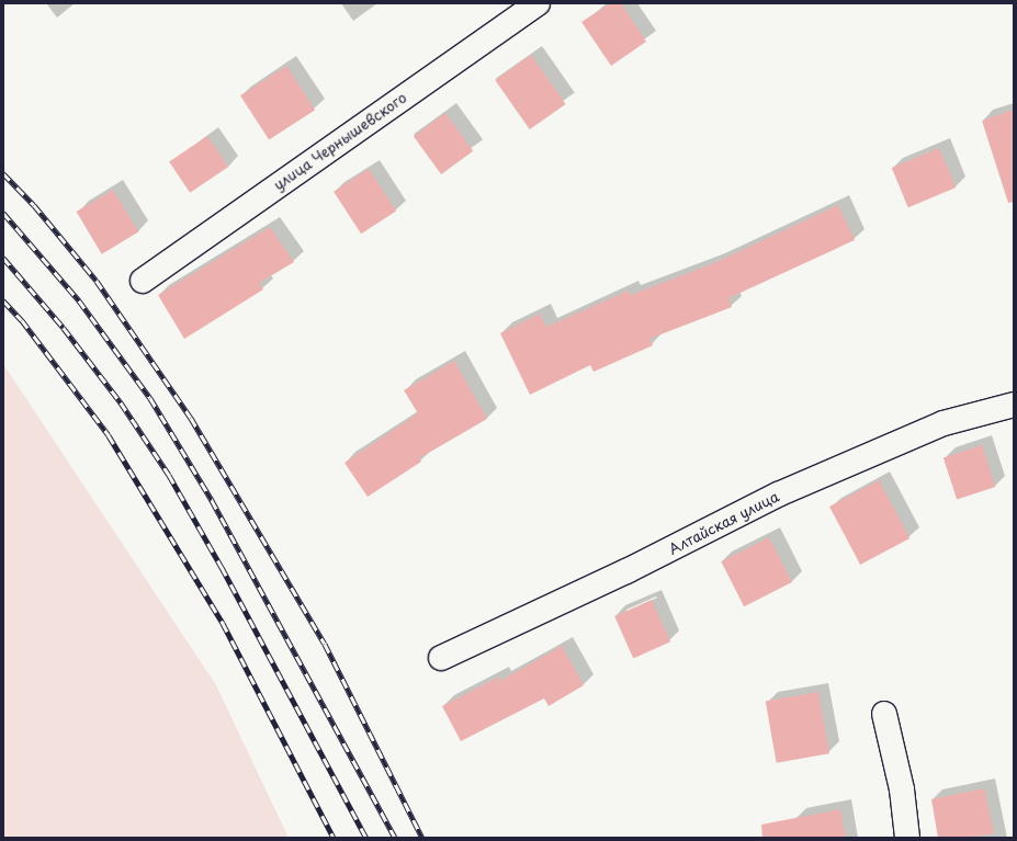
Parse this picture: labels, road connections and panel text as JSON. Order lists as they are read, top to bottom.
{
  "streets": {
    "street": ["улица Чернышевского", "Алтайская улица"]
  }
}
